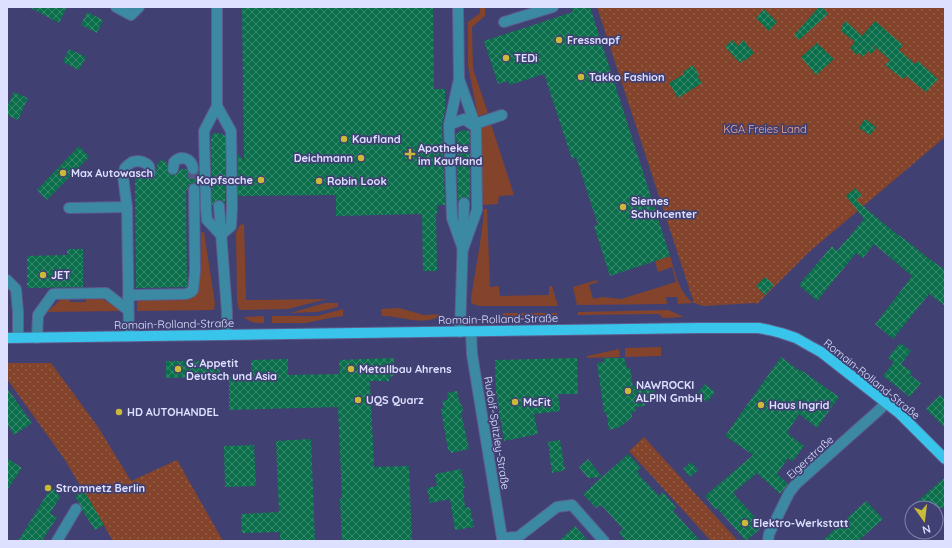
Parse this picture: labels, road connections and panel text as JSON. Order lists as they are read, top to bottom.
{
  "streets": {
    "main road": ["Romain-Rolland-Straße"],
    "street": ["Rudolf-Spitzley-Straße", "Eigerstraße"]
  },
  "crossings": [
    ["Romain-Rolland-Straße", "Rudolf-Spitzley-Straße"],
    ["Romain-Rolland-Straße", "Eigerstraße"]
  ],
  "parks": ["KGA Freies Land"],
  "places": {
    "other": [
      "Fressnapf",
      "TEDi",
      "Takko Fashion",
      "Kaufland",
      "Deichmann",
      "Max Autowasch",
      "Kopfsache",
      "Robin Look",
      "Siemes Schuhcenter",
      "JET",
      "G. Appetit Deutsch und Asia",
      "Metallbau Ahrens",
      "NAWROCKI ALPIN GmbH",
      "UQS Quarz",
      "McFit",
      "Haus Ingrid",
      "HD AUTOHANDEL",
      "Stromnetz Berlin",
      "Elektro-Werkstatt"
    ],
    "health": ["Apotheke im Kaufland"]
  },
  "north": "bottom"
}
